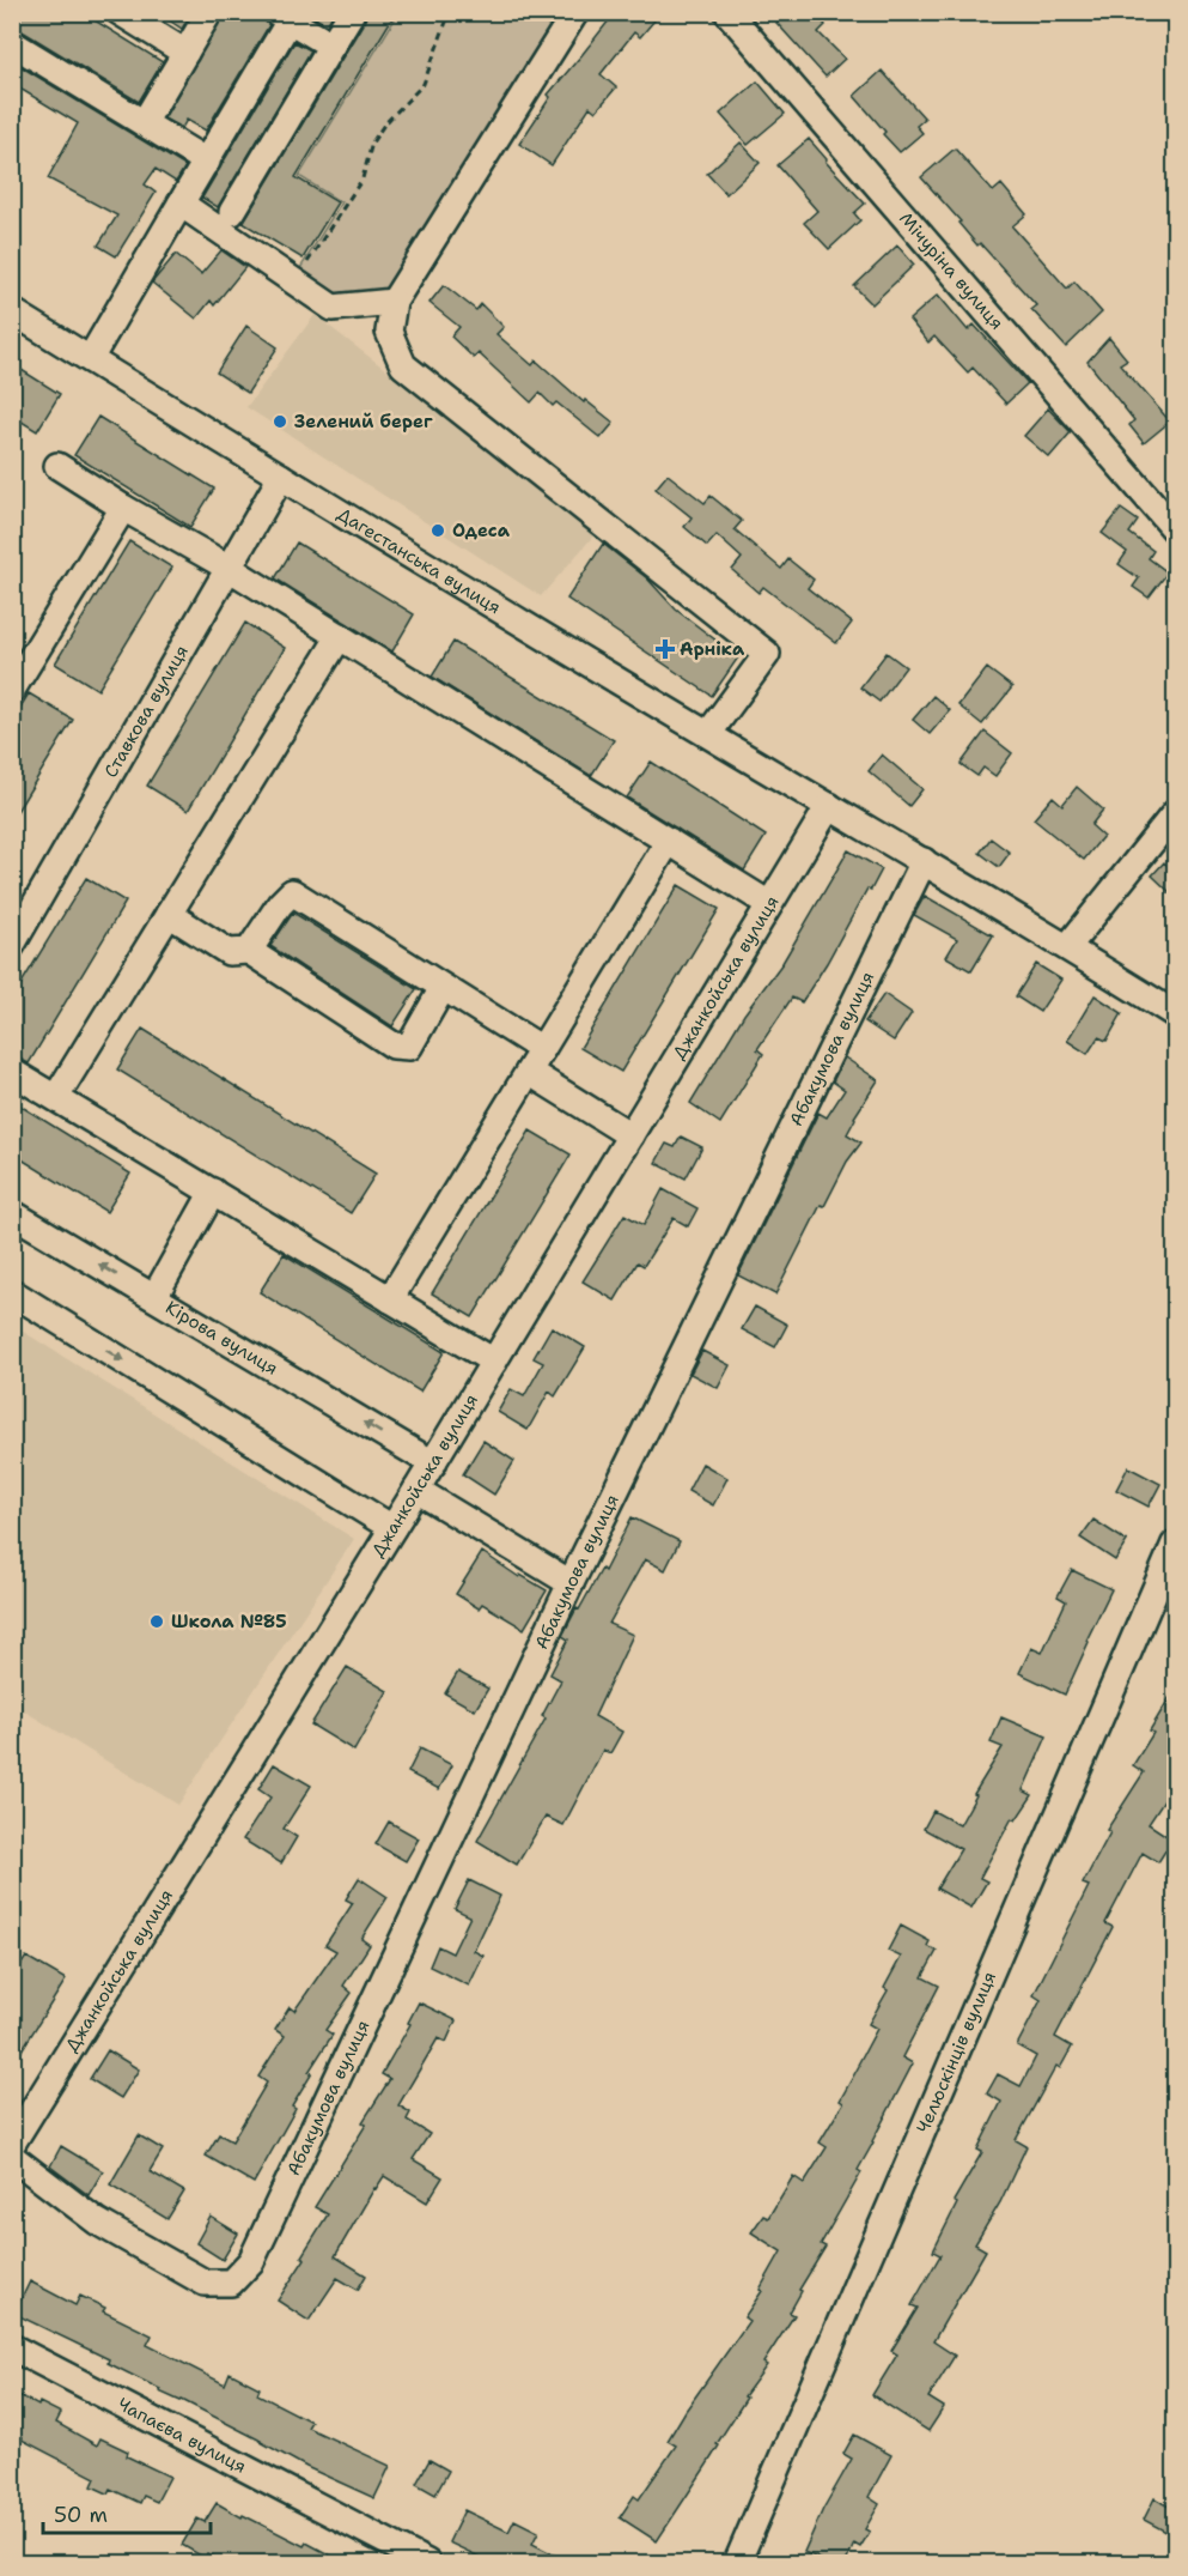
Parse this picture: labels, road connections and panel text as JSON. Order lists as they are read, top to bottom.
{
  "streets": {
    "street": [
      "Мічуріна вулиця",
      "Дагестанська вулиця",
      "Ставкова вулиця",
      "Джанкойська вулиця",
      "Абакумова вулиця",
      "Кірова вулиця",
      "Челюскінців вулиця",
      "Чапаєва вулиця"
    ]
  },
  "crossings": [
    ["Дагестанська вулиця", "Ставкова вулиця"],
    ["Дагестанська вулиця", "Джанкойська вулиця"],
    ["Дагестанська вулиця", "Абакумова вулиця"],
    ["Джанкойська вулиця", "Кірова вулиця"]
  ],
  "places": {
    "other": ["Зелений берег", "Одеса", "Школа №85"],
    "health": ["Арніка"]
  },
  "scale_bar": "50 m"
}
